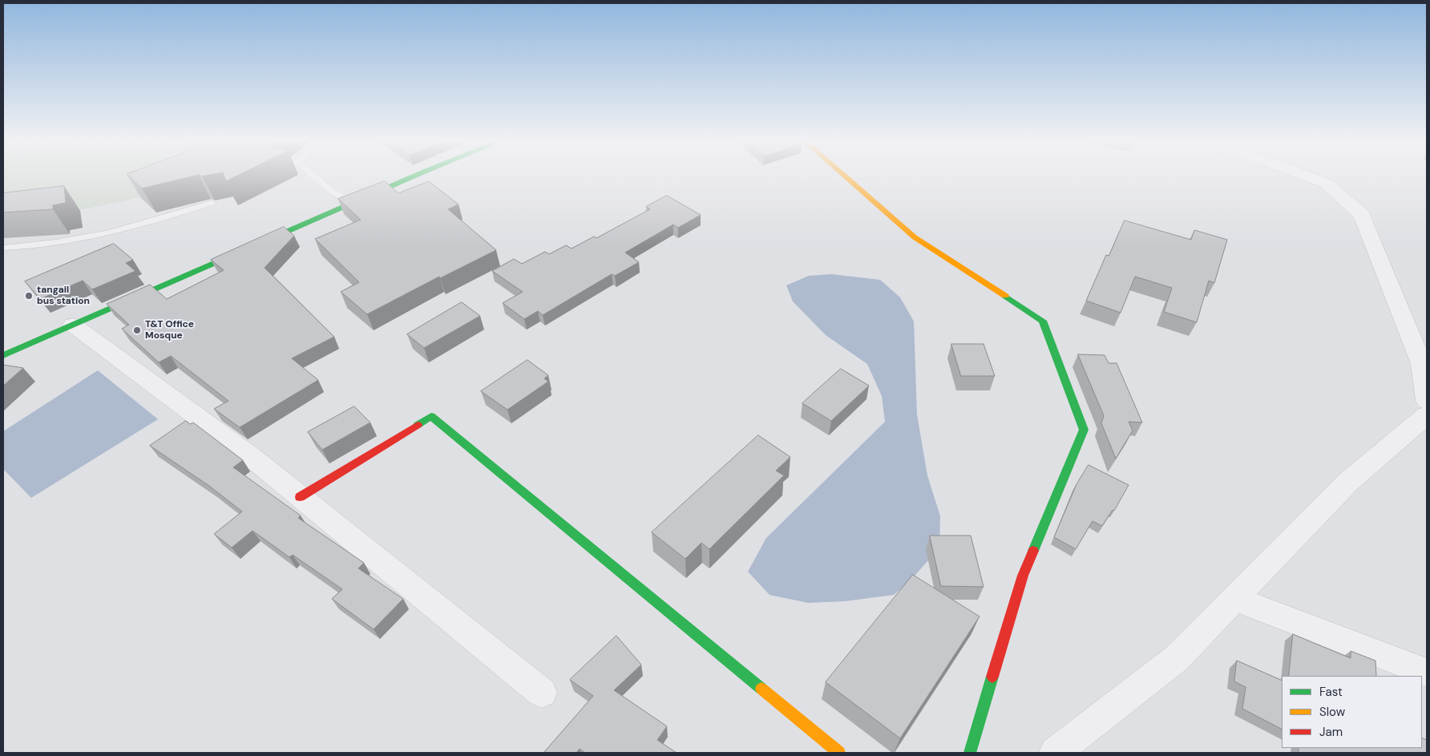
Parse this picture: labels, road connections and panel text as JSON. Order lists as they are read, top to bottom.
{
  "places": ["tangail bus station", "T&T Office Mosque"],
  "legend": ["Fast", "Slow", "Jam"]
}
